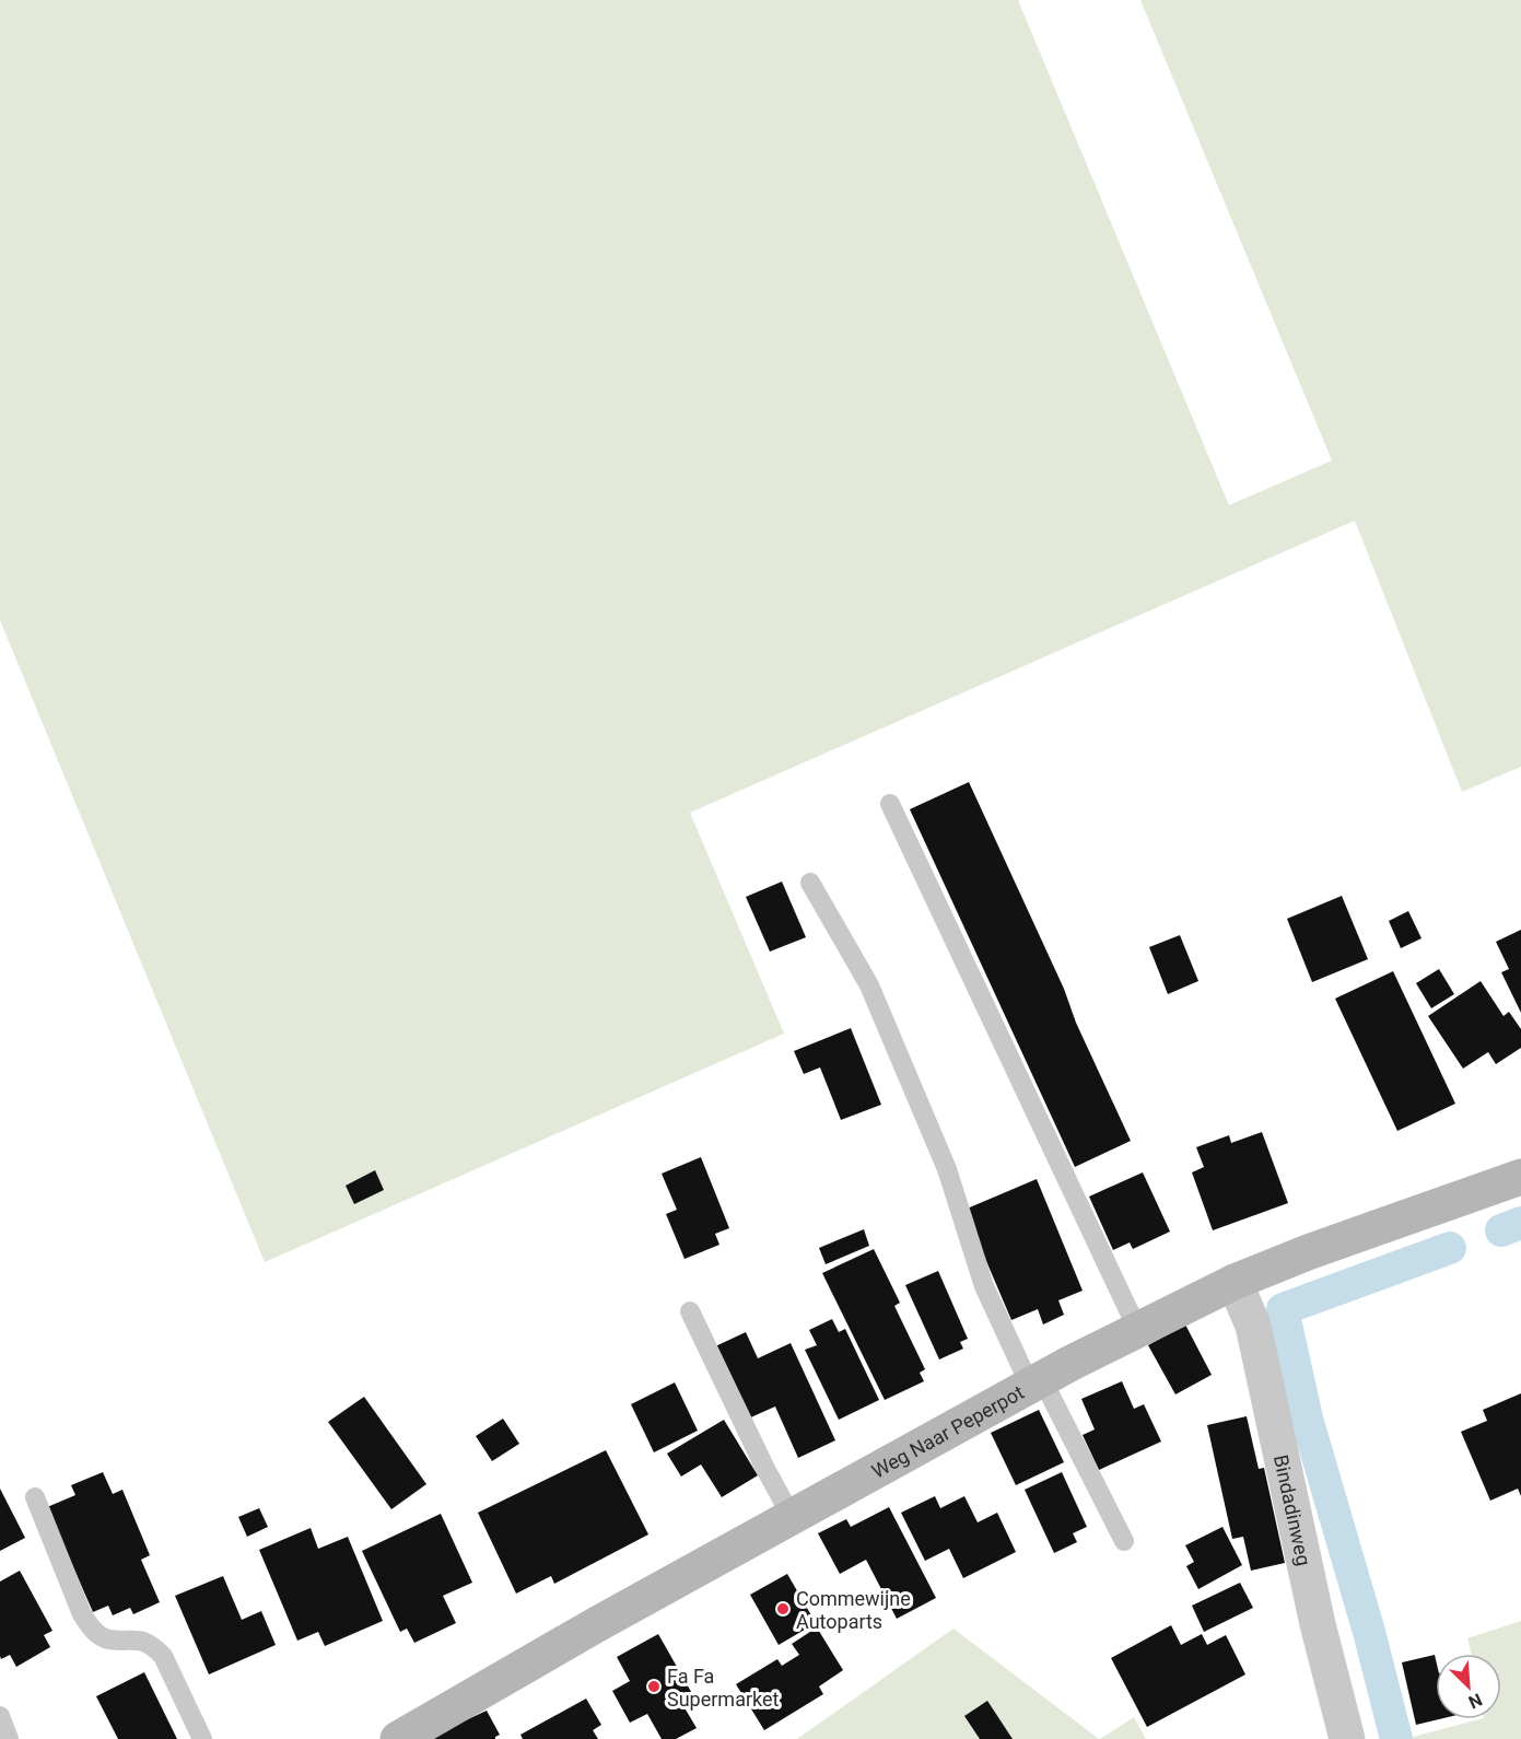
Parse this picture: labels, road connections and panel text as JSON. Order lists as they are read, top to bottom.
{
  "streets": {
    "street": ["Weg Naar Peperpot", "Bindadinweg"]
  },
  "crossings": [
    ["Weg Naar Peperpot", "Bindadinweg"]
  ],
  "places": ["Commewijne Autoparts", "Fa Fa Supermarket"],
  "north": "bottom right"
}
